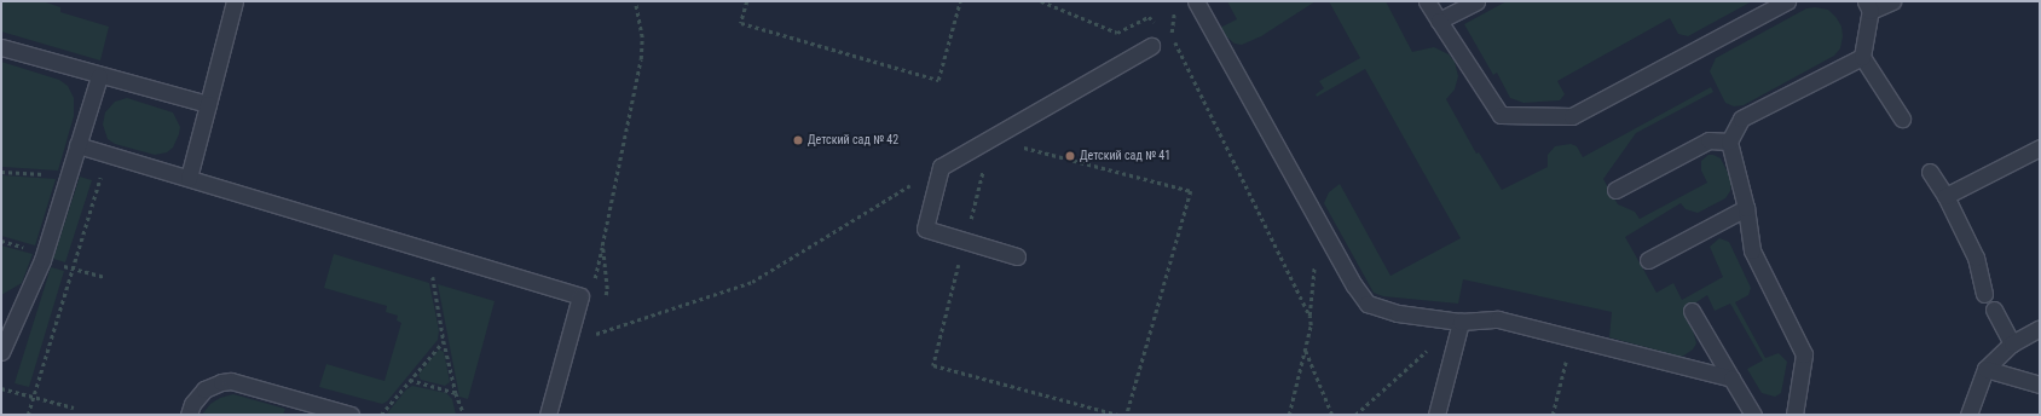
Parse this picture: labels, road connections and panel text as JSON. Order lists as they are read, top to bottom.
{
  "places": ["Детский сад № 42", "Детский сад № 41"]
}
